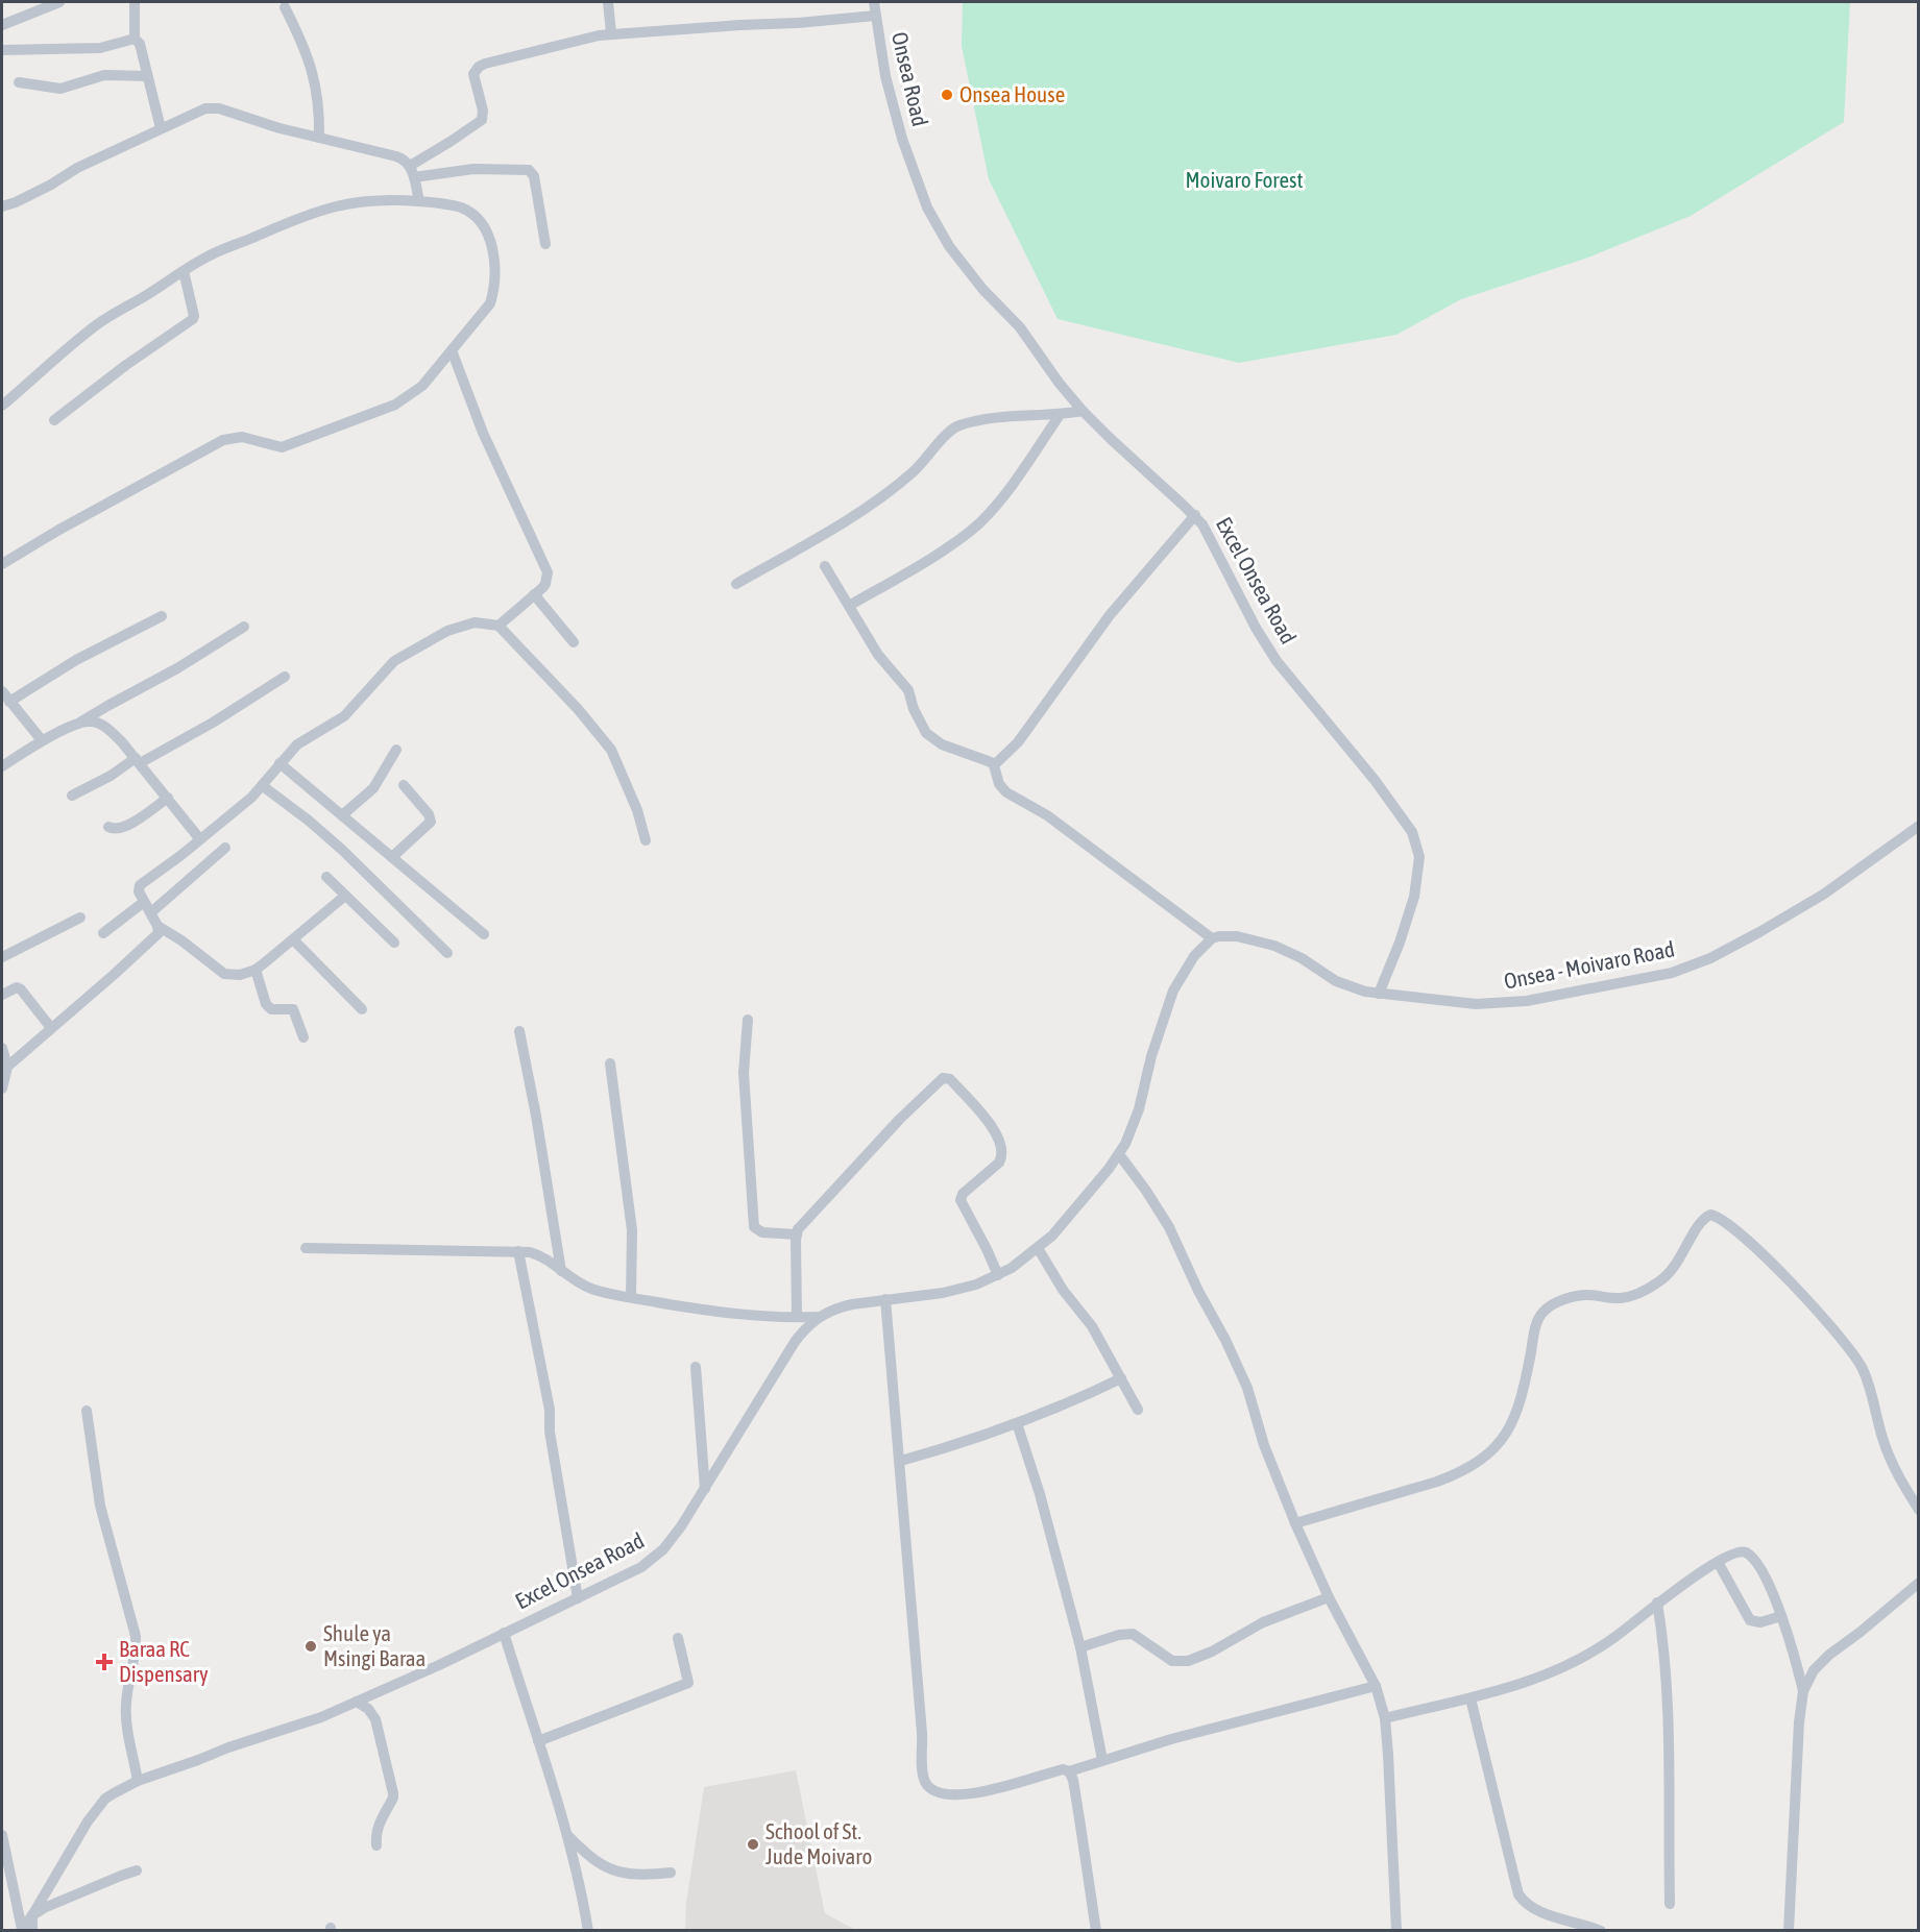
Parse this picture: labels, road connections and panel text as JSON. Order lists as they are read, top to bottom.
{
  "streets": {
    "street": ["Onsea Road", "Excel Onsea Road", "Onsea - Moivaro Road"]
  },
  "crossings": [
    ["Onsea Road", "Excel Onsea Road"],
    ["Excel Onsea Road", "Onsea - Moivaro Road"]
  ],
  "parks": ["Moivaro Forest"],
  "places": {
    "other": ["Onsea House", "Shule ya Msingi Baraa", "School of St. Jude Moivaro"],
    "health": ["Baraa RC Dispensary"]
  }
}
